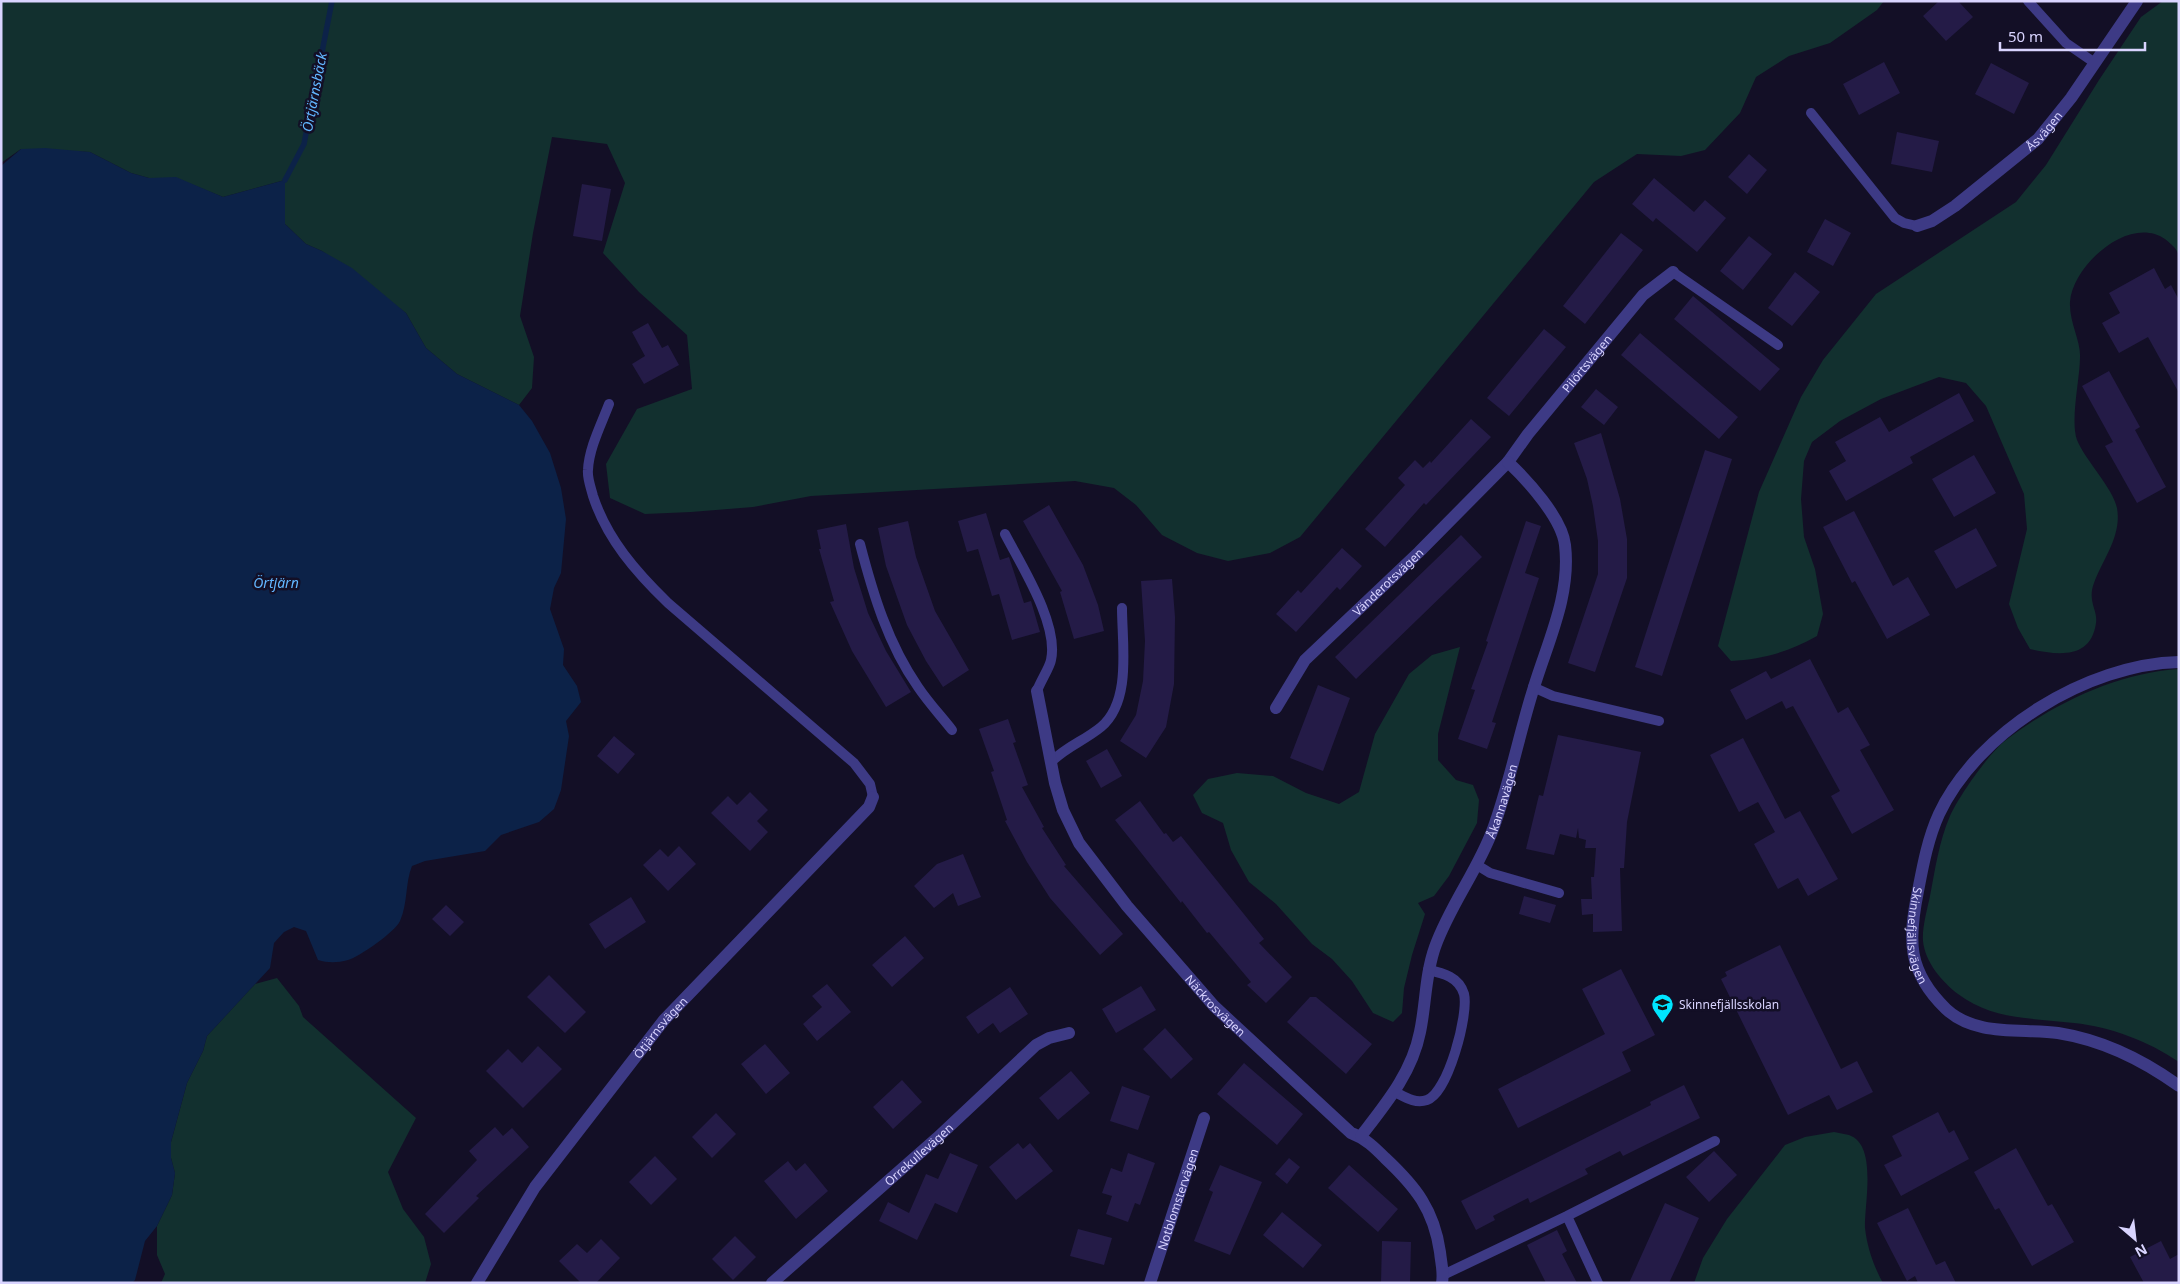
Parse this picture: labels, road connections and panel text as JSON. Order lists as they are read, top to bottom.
{
  "streets": {
    "street": [
      "Åsvägen",
      "Pilörtsvägen",
      "Vänderotsvägen",
      "Åkannavägen",
      "Skinnefjällsvägen",
      "Näckrosvägen",
      "Ötjärnsvägen",
      "Orrekullevägen",
      "Notblomstervägen"
    ]
  },
  "crossings": [
    ["Pilörtsvägen", "Vänderotsvägen"],
    ["Pilörtsvägen", "Åkannavägen"],
    ["Vänderotsvägen", "Åkannavägen"],
    ["Åkannavägen", "Näckrosvägen"]
  ],
  "water": ["Örtjärnsbäck", "Örtjärn"],
  "places": {
    "school or university": ["Skinnefjällsskolan"]
  },
  "scale_bar": "50 m",
  "north": "bottom right"
}
